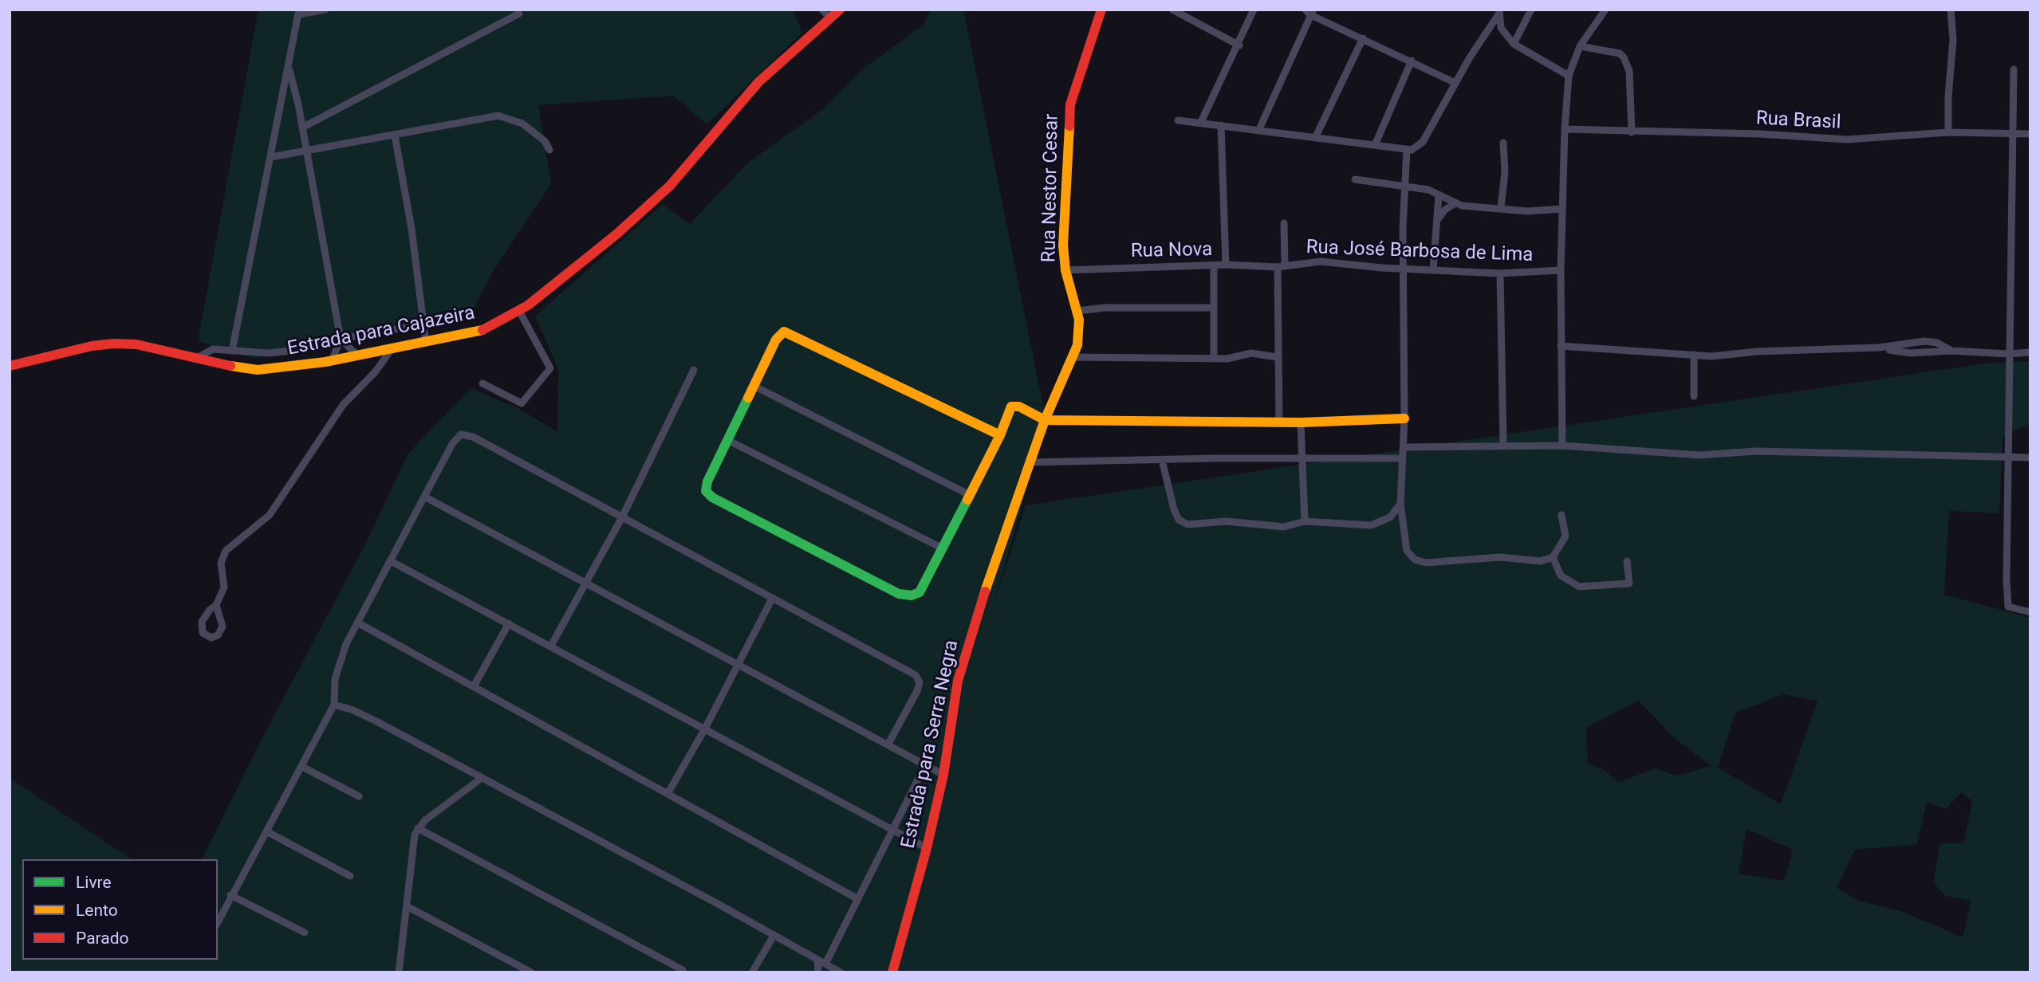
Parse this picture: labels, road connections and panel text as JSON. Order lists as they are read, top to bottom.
{
  "streets": {
    "street": [
      "Rua Brasil",
      "Rua Nestor Cesar",
      "Rua Nova",
      "Rua José Barbosa de Lima",
      "Estrada para Cajazeira",
      "Estrada para Serra Negra"
    ]
  },
  "crossings": [
    ["Rua Nestor Cesar", "Rua Nova"],
    ["Rua Nestor Cesar", "Estrada para Serra Negra"],
    ["Rua Nova", "Rua José Barbosa de Lima"]
  ],
  "legend": ["Livre", "Lento", "Parado"]
}
